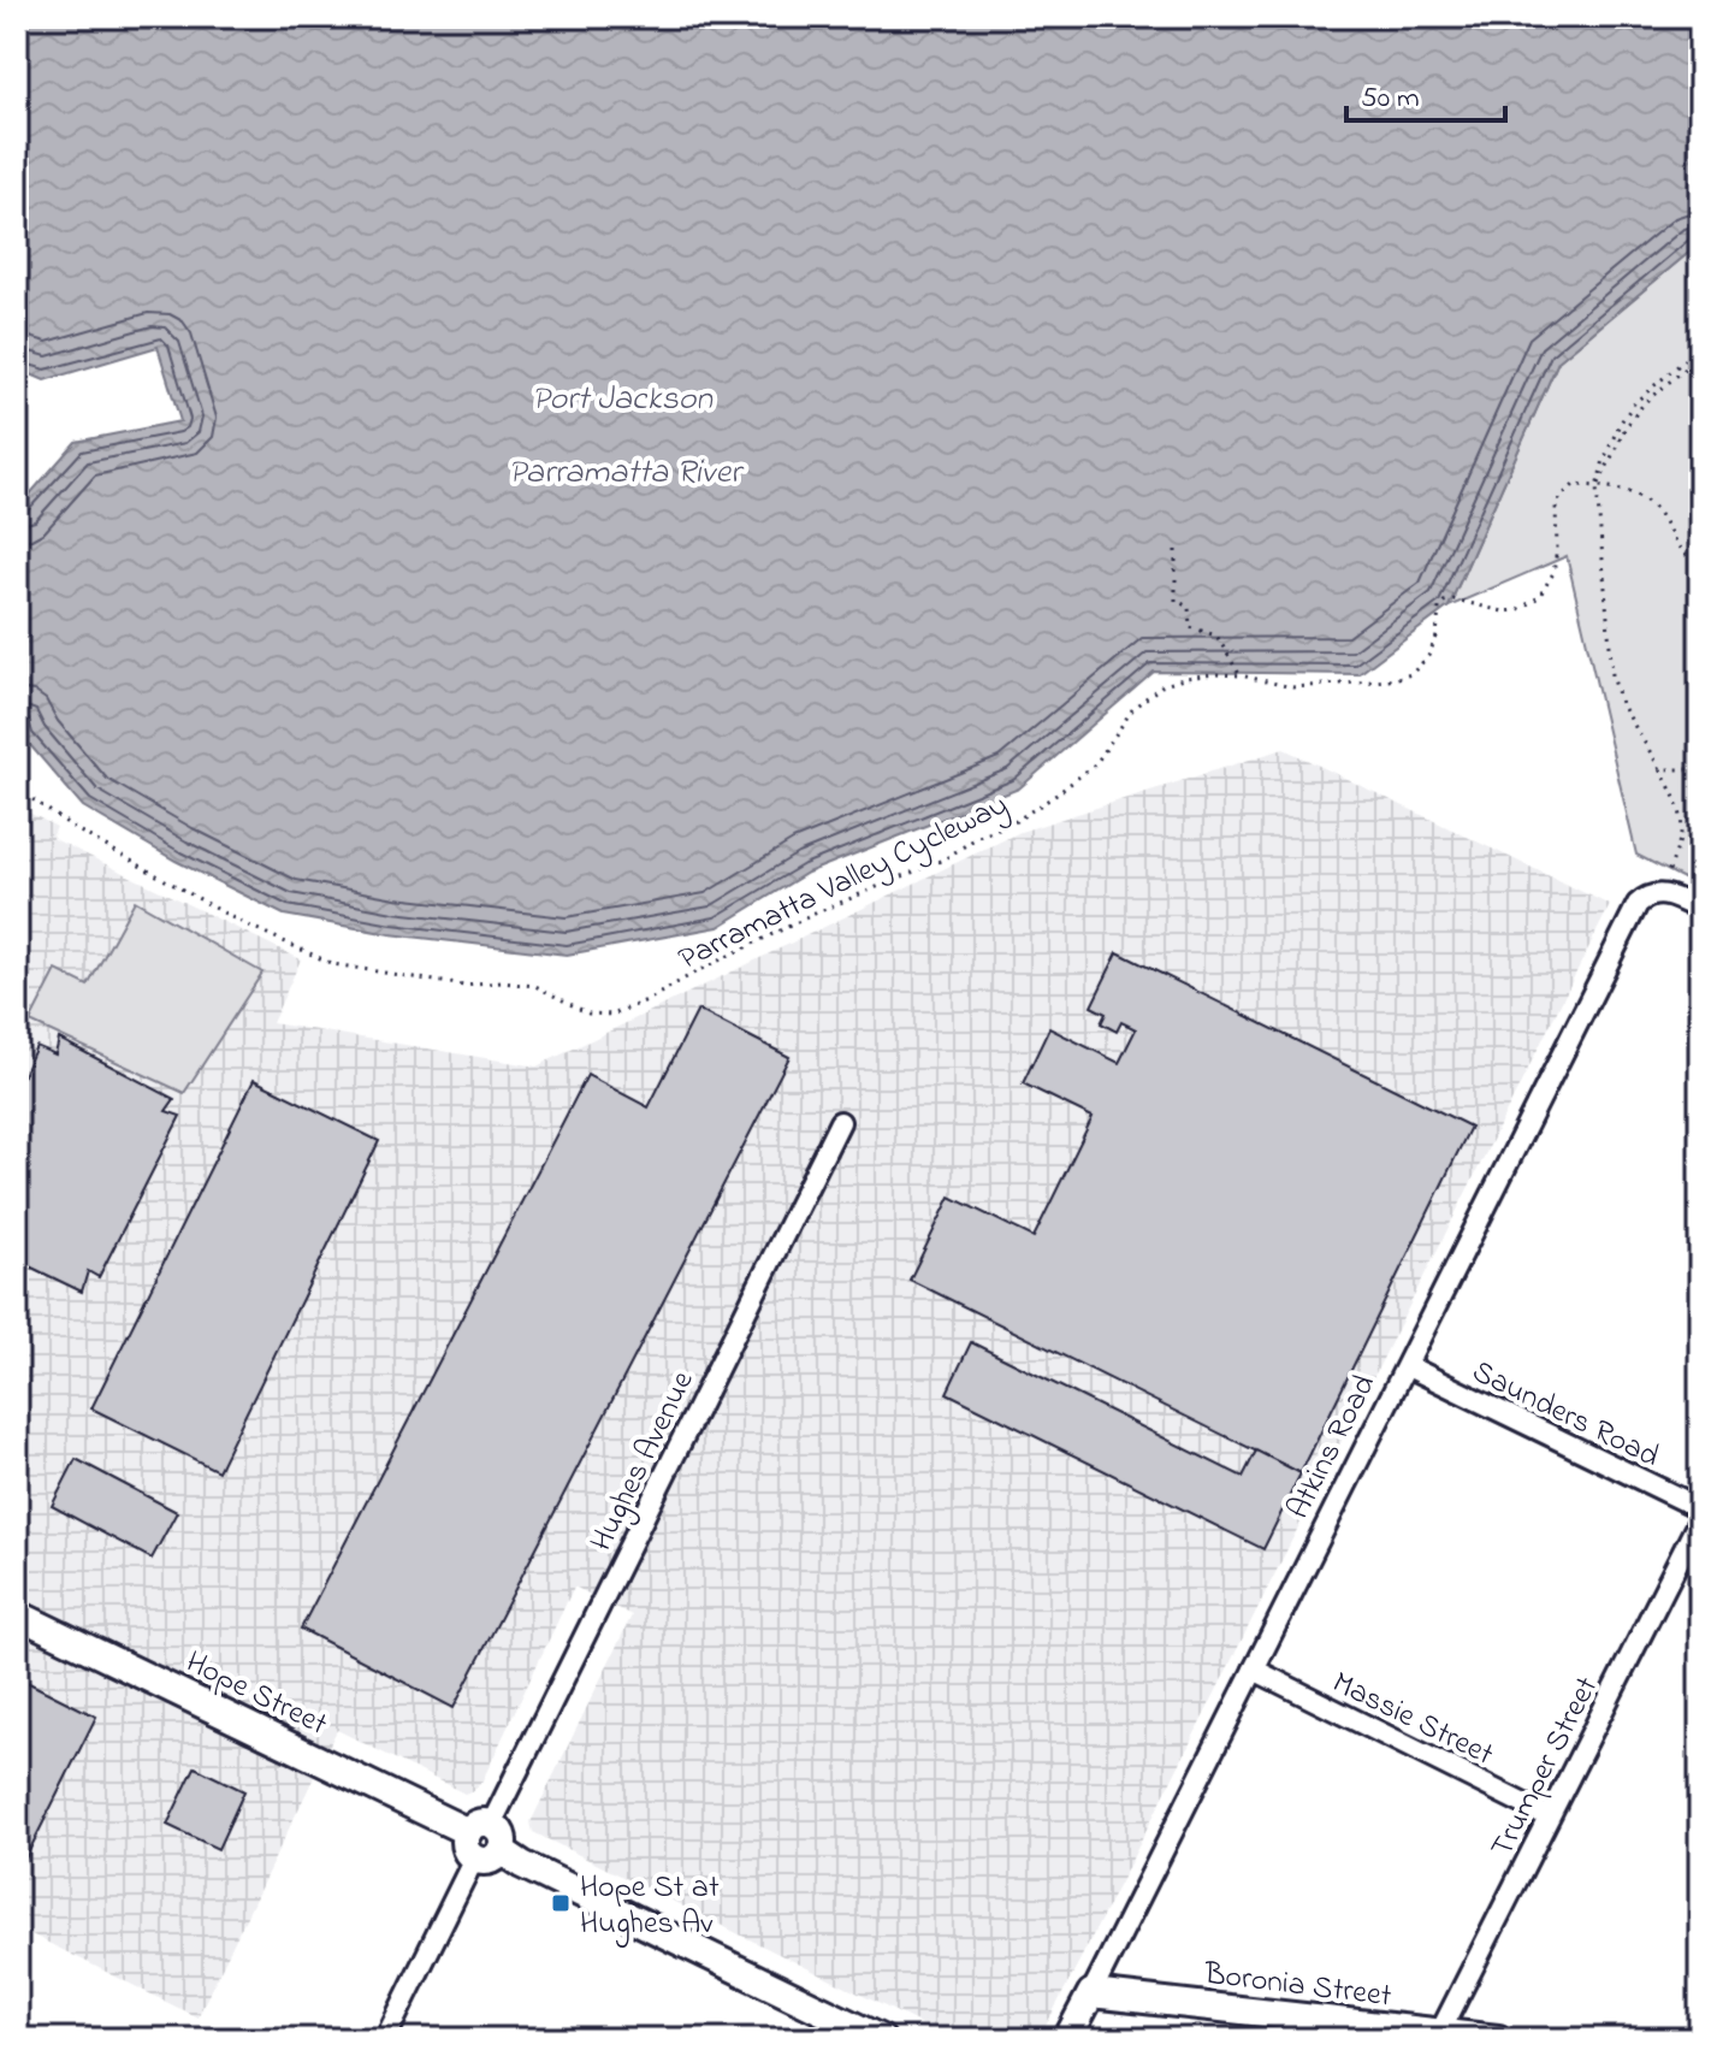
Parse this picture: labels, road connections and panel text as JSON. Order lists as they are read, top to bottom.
{
  "streets": {
    "street": [
      "Saunders Road",
      "Atkins Road",
      "Hughes Avenue",
      "Hope Street",
      "Massie Street",
      "Trumper Street",
      "Boronia Street"
    ],
    "path": ["Parramatta Valley Cycleway"]
  },
  "crossings": [
    ["Saunders Road", "Atkins Road"],
    ["Atkins Road", "Massie Street"],
    ["Atkins Road", "Boronia Street"],
    ["Hughes Avenue", "Hope Street"],
    ["Massie Street", "Trumper Street"],
    ["Trumper Street", "Boronia Street"]
  ],
  "water": ["Port Jackson", "Parramatta River"],
  "places": {
    "transit": ["Hope St at Hughes Av"]
  },
  "scale_bar": "50 m"
}
